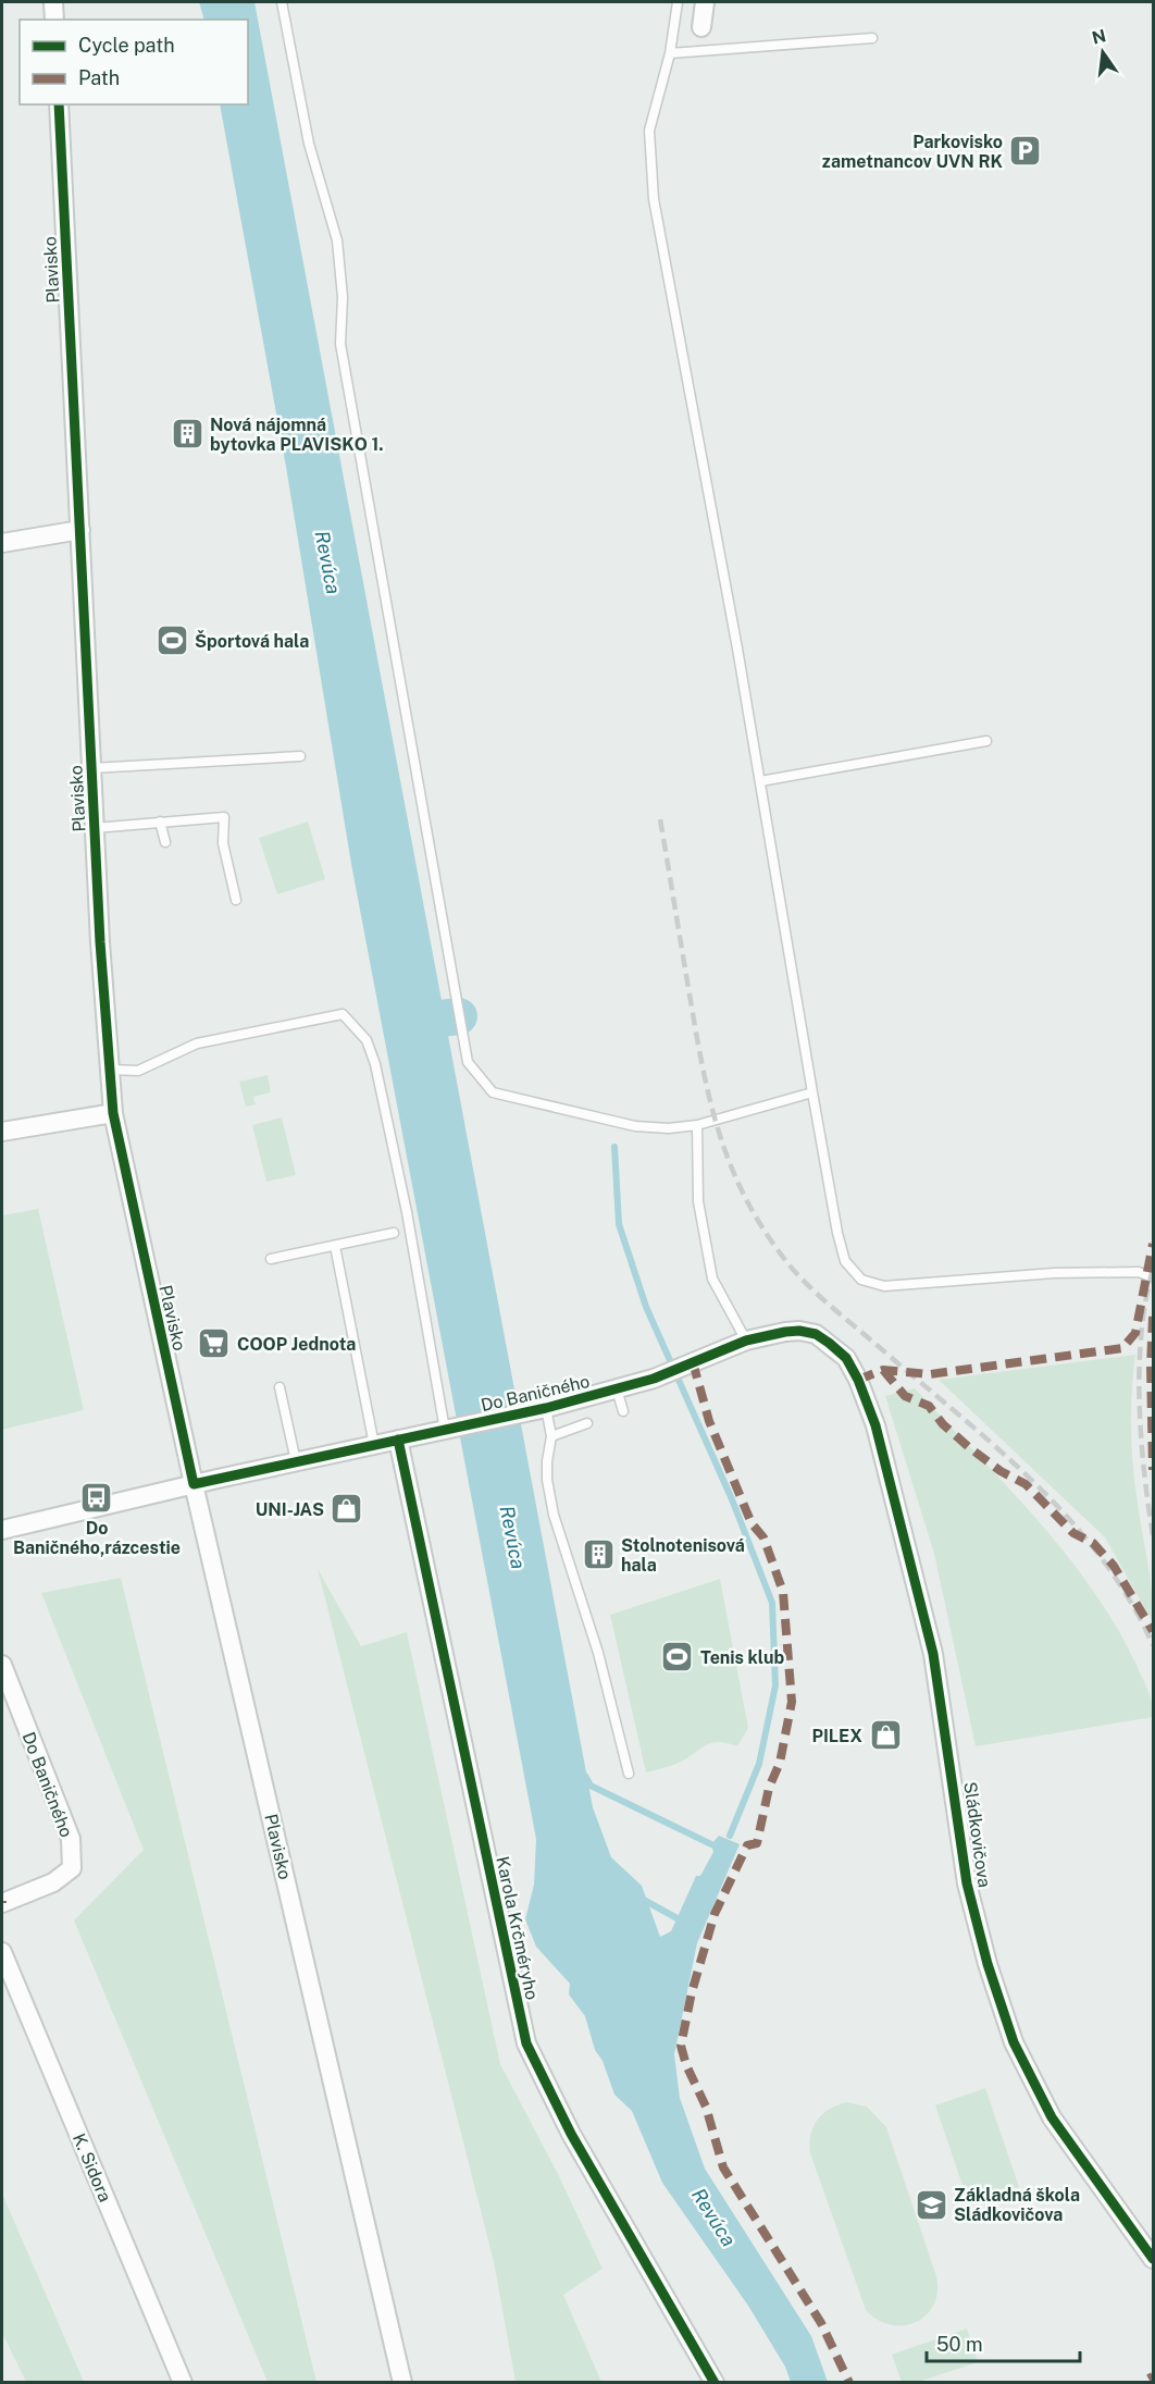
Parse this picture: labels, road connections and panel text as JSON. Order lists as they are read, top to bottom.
{
  "streets": {
    "street": [
      "Plavisko",
      "Do Baničného",
      "Sládkovičova",
      "Karola Krčméryho",
      "K. Sidora"
    ]
  },
  "crossings": [
    ["Plavisko", "Do Baničného"],
    ["Do Baničného", "Sládkovičova"],
    ["Do Baničného", "Karola Krčméryho"]
  ],
  "water": ["Revúca"],
  "places": {
    "parking": ["Parkovisko zametnancov UVN RK"],
    "building": ["Nová nájomná bytovka PLAVISKO 1.", "Stolnotenisová hala"],
    "sports": ["Športová hala", "Tenis klub"],
    "supermarket": ["COOP Jednota"],
    "bus stop": ["Do Baničného,rázcestie"],
    "shop": ["UNI-JAS", "PILEX"],
    "school or university": ["Základná škola Sládkovičova"]
  },
  "legend": ["Cycle path", "Path"],
  "scale_bar": "50 m",
  "north": "top"
}
